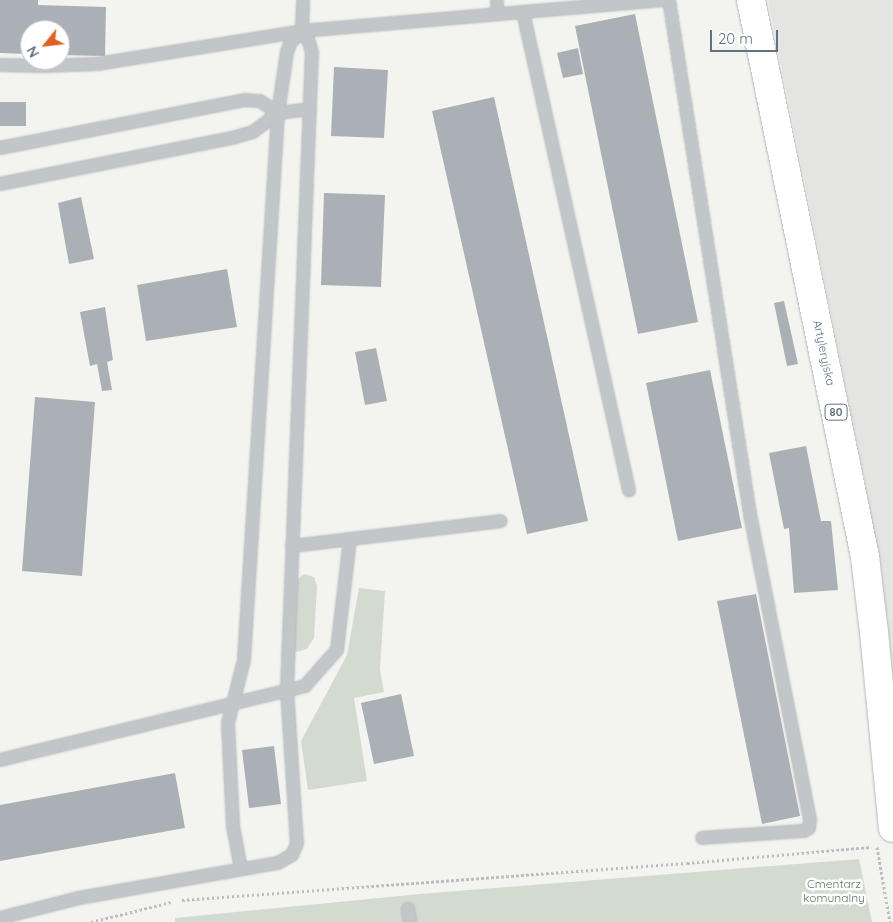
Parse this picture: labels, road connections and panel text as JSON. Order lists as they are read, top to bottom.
{
  "streets": {
    "main road": ["Artyleryjska", "80"]
  },
  "parks": ["Cmentarz komunalny"],
  "scale_bar": "20 m",
  "north": "bottom left"
}
